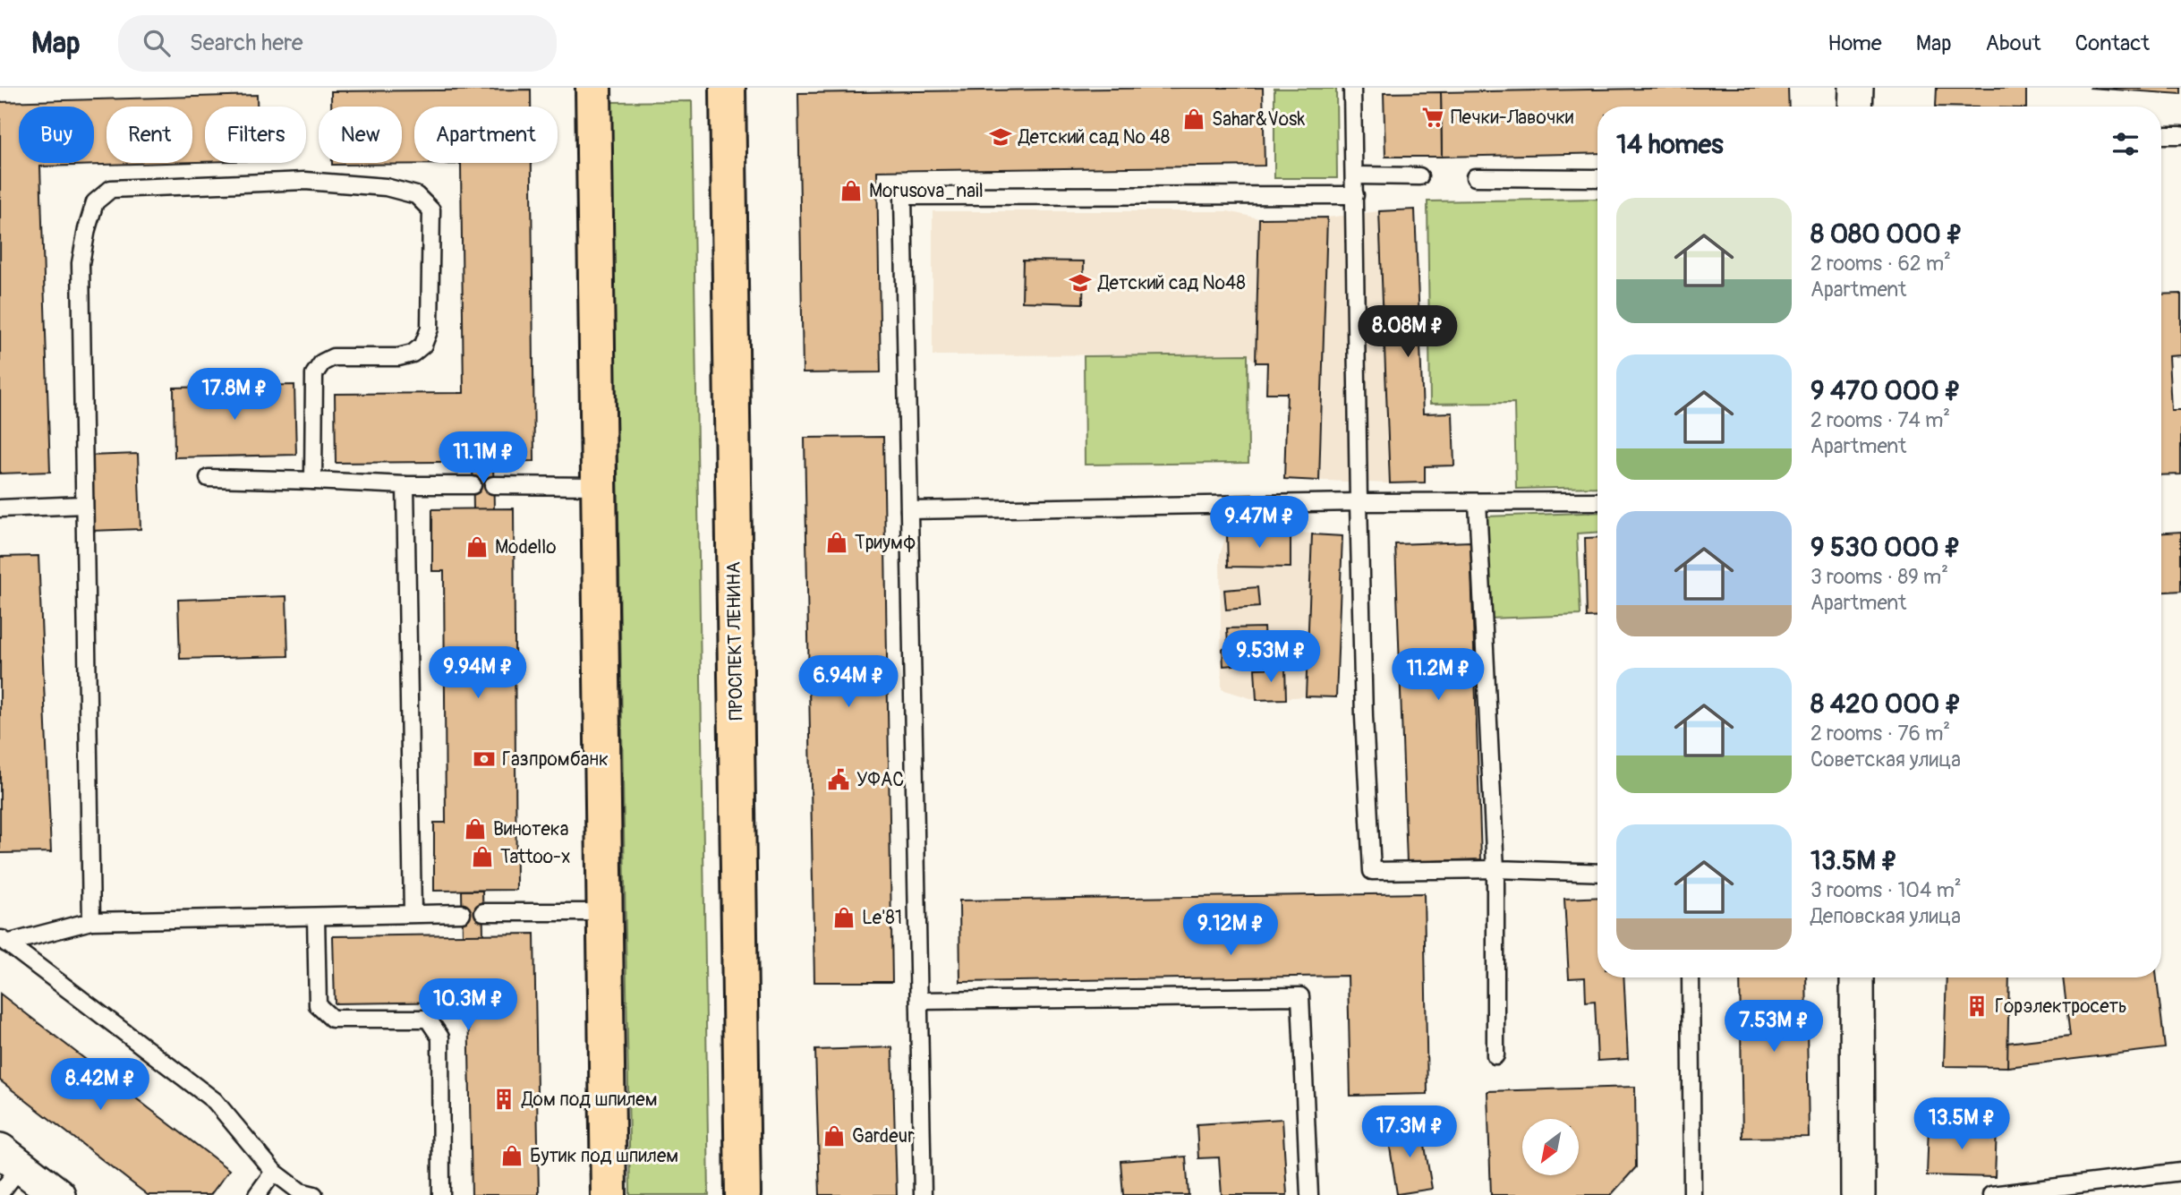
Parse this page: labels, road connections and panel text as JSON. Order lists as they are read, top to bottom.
{
  "streets": {
    "main road": ["ПРОСПЕКТ ЛЕНИНА"]
  },
  "places": {
    "supermarket": ["Печки-Лавочки"],
    "shop": [
      "Sahar&Vosk",
      "Morusova_nail",
      "Триумф",
      "Modello",
      "Винотека",
      "Tattoo-x",
      "Le'81",
      "Gardeur",
      "Бутик под шпилем"
    ],
    "school or university": ["Детский сад № 48", "Детский сад №48"],
    "bank": ["Газпромбанк"],
    "public building": ["УФАС"],
    "building": ["Горэлектросеть", "Дом под шпилем"]
  },
  "north": "bottom left",
  "page": {
    "header": "Map",
    "search": "Search here",
    "nav": [
      "Home",
      "Map",
      "About",
      "Contact"
    ],
    "chip": [
      "Buy",
      "Rent",
      "Filters",
      "New",
      "Apartment"
    ],
    "heading": "14 homes",
    "list": [
      {
        "name": "8 080 000 ₽",
        "note": "2 rooms · 62 m² · Apartment"
      },
      {
        "name": "9 470 000 ₽",
        "note": "2 rooms · 74 m² · Apartment"
      },
      {
        "name": "9 530 000 ₽",
        "note": "3 rooms · 89 m² · Apartment"
      },
      {
        "name": "8 420 000 ₽",
        "note": "2 rooms · 76 m² · Советская улица"
      },
      {
        "name": "13.5M ₽",
        "note": "3 rooms · 104 m² · Деповская улица"
      }
    ],
    "price": [
      "8.08M ₽",
      "17.8M ₽",
      "11.1M ₽",
      "9.47M ₽",
      "9.53M ₽",
      "9.94M ₽",
      "11.2M ₽",
      "6.94M ₽",
      "9.12M ₽",
      "10.3M ₽",
      "7.53M ₽",
      "8.42M ₽",
      "13.5M ₽",
      "17.3M ₽"
    ]
  }
}
